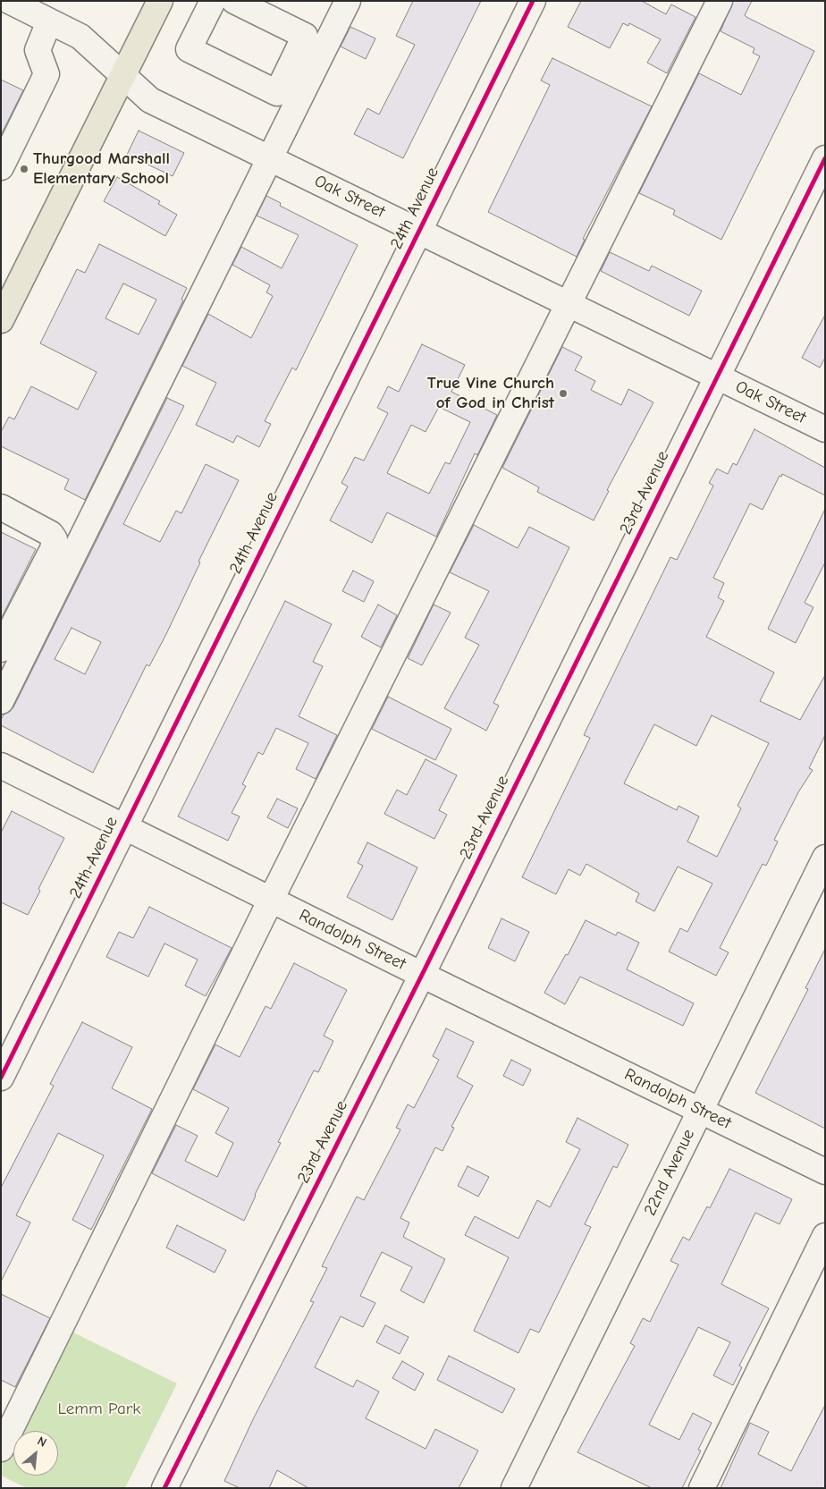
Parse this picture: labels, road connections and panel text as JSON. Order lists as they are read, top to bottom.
{
  "streets": {
    "street": [
      "Oak Street",
      "24th Avenue",
      "23rd Avenue",
      "Randolph Street",
      "22nd Avenue"
    ]
  },
  "crossings": [
    ["Oak Street", "24th Avenue"],
    ["Oak Street", "23rd Avenue"],
    ["24th Avenue", "Randolph Street"],
    ["23rd Avenue", "Randolph Street"],
    ["Randolph Street", "22nd Avenue"]
  ],
  "parks": ["Lemm Park"],
  "places": ["Thurgood Marshall Elementary School", "True Vine Church of God in Christ"],
  "north": "top right"
}
